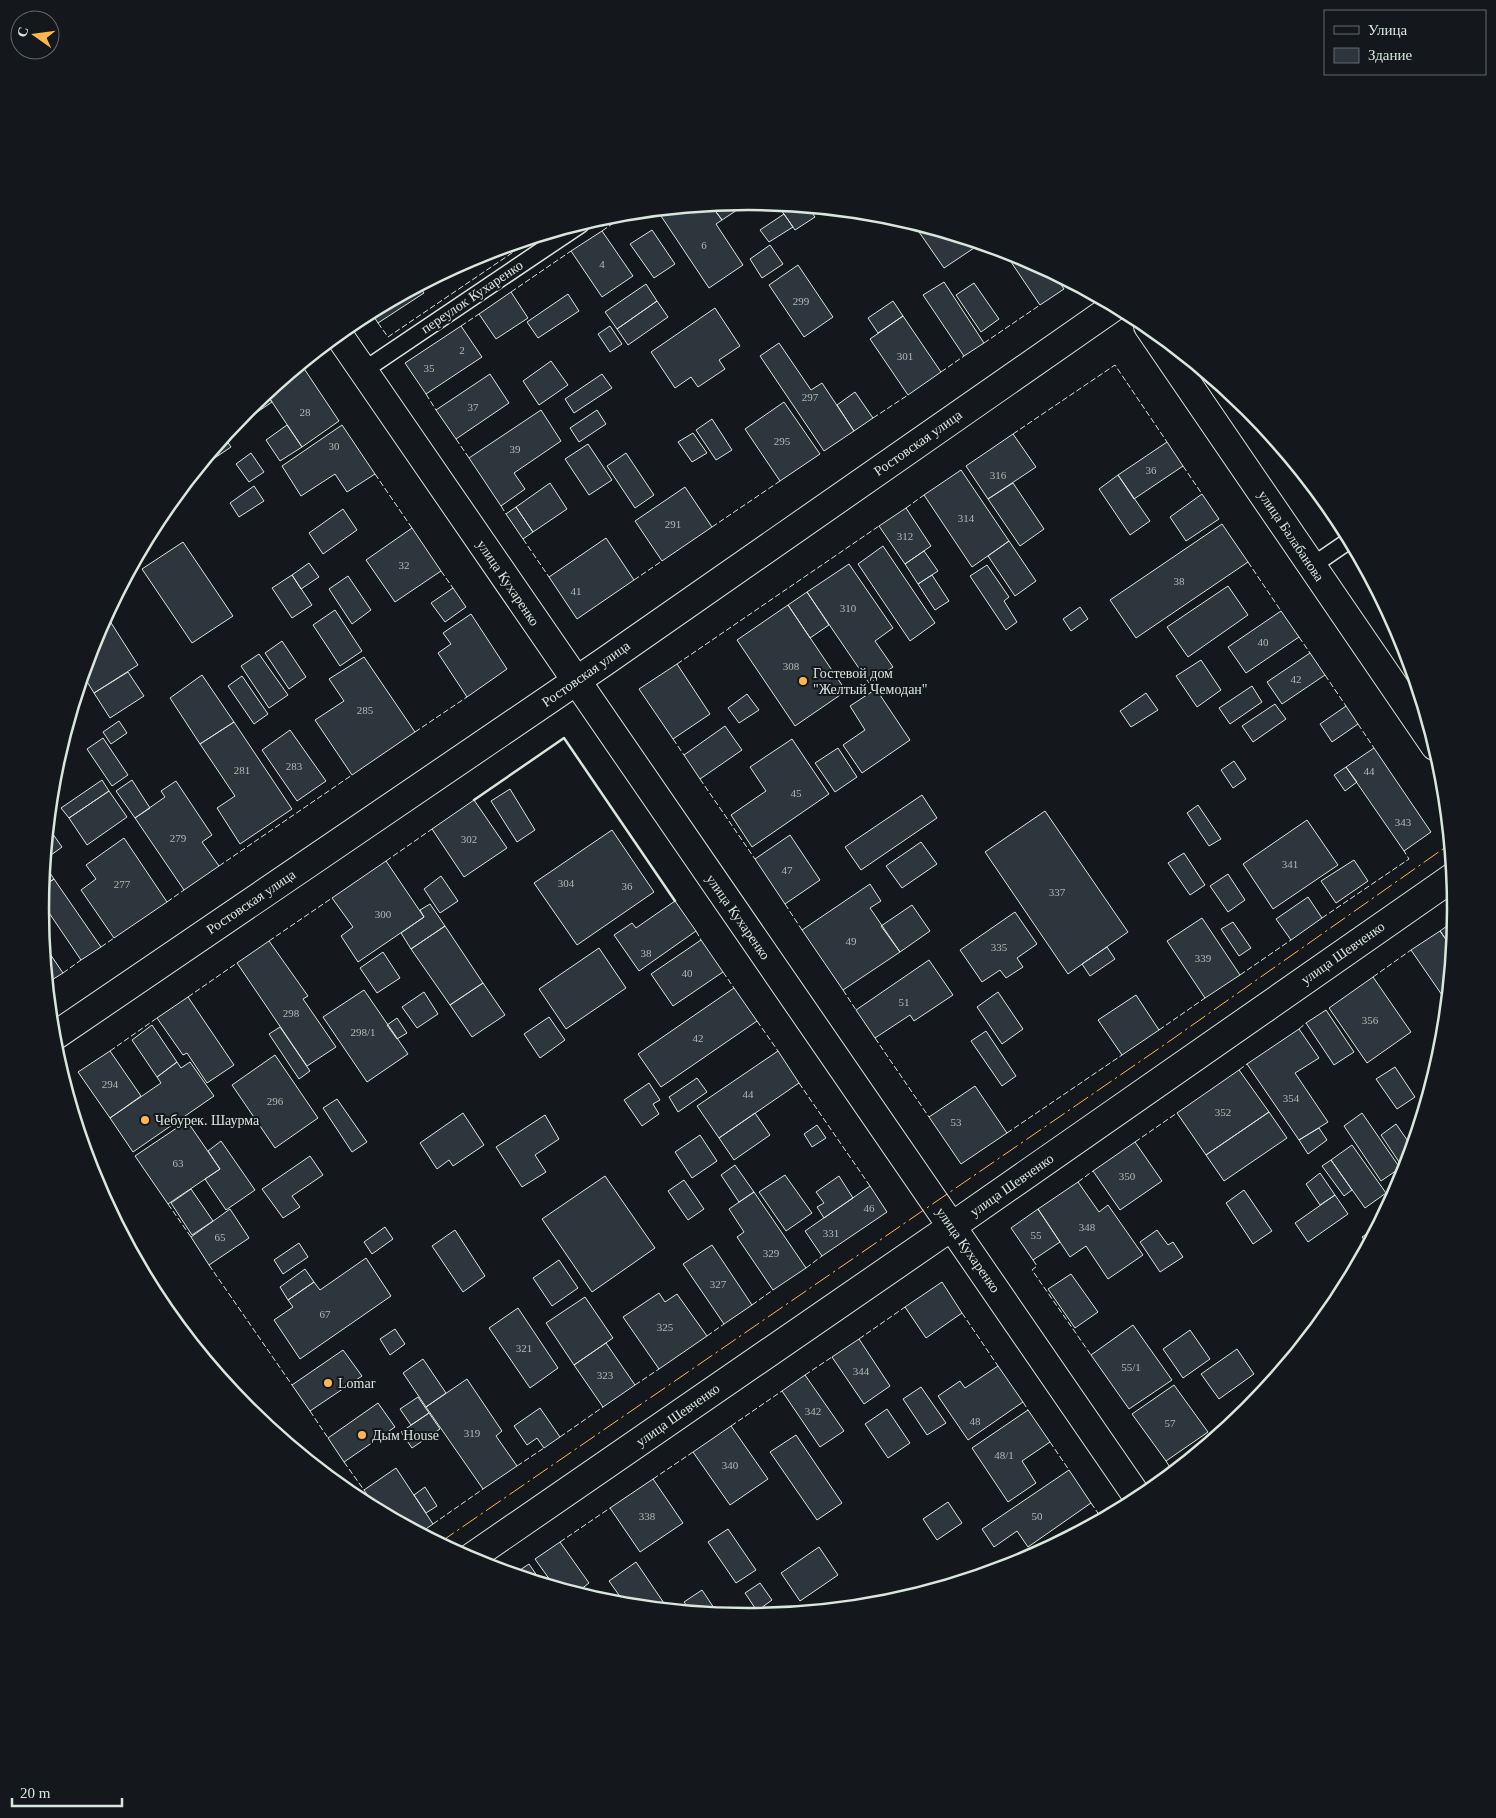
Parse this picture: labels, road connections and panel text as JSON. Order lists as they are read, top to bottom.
{
  "streets": {
    "street": [
      "Ростовская улица",
      "улица Балабанова",
      "улица Кухаренко",
      "улица Шевченко"
    ],
    "lane": ["переулок Кухаренко"]
  },
  "crossings": [
    ["переулок Кухаренко", "улица Кухаренко"],
    ["Ростовская улица", "улица Кухаренко"],
    ["улица Кухаренко", "улица Шевченко"]
  ],
  "places": [
    "Гостевой дом \"Желтый Чемодан\"",
    "Чебурек. Шаурма",
    "Lomar",
    "Дым House"
  ],
  "house_numbers": [
    "6",
    "4",
    "299",
    "2",
    "301",
    "35",
    "297",
    "37",
    "28",
    "295",
    "30",
    "39",
    "36",
    "316",
    "314",
    "291",
    "312",
    "32",
    "38",
    "41",
    "310",
    "40",
    "308",
    "42",
    "285",
    "283",
    "281",
    "44",
    "45",
    "343",
    "279",
    "302",
    "341",
    "47",
    "304",
    "277",
    "36",
    "337",
    "300",
    "49",
    "335",
    "38",
    "339",
    "40",
    "51",
    "298",
    "356",
    "298/1",
    "42",
    "294",
    "44",
    "354",
    "296",
    "352",
    "53",
    "63",
    "350",
    "46",
    "348",
    "331",
    "55",
    "65",
    "329",
    "327",
    "67",
    "325",
    "321",
    "55/1",
    "344",
    "323",
    "342",
    "48",
    "57",
    "319",
    "48/1",
    "340",
    "338",
    "50"
  ],
  "legend": ["Улица", "Здание"],
  "scale_bar": "20 m",
  "north": "left"
}
